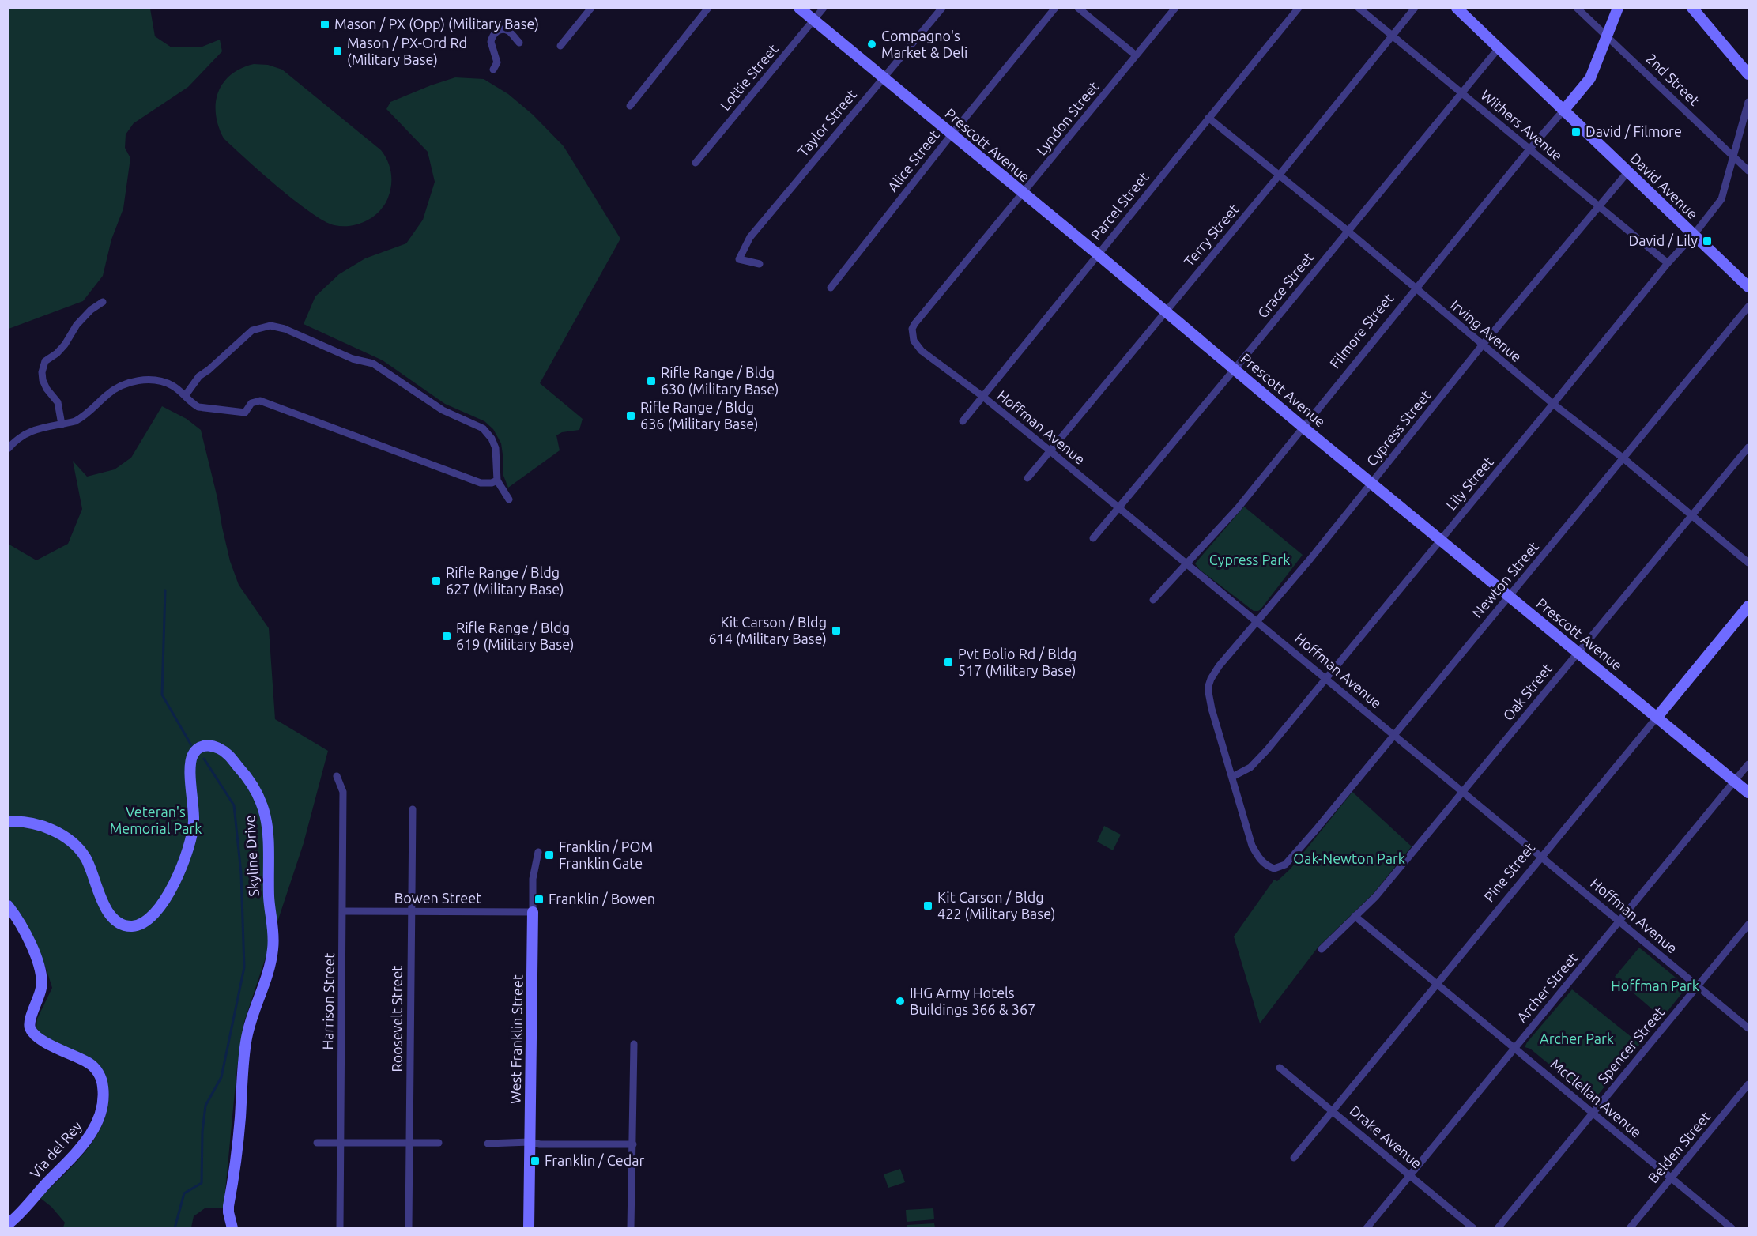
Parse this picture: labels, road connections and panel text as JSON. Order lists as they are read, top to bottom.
{
  "streets": {
    "street": [
      "Lottie Street",
      "2nd Street",
      "Lyndon Street",
      "Taylor Street",
      "Withers Avenue",
      "Prescott Avenue",
      "Alice Street",
      "David Avenue",
      "Parcel Street",
      "Terry Street",
      "Grace Street",
      "Filmore Street",
      "Irving Avenue",
      "Hoffman Avenue",
      "Cypress Street",
      "Lily Street",
      "Newton Street",
      "Oak Street",
      "Skyline Drive",
      "Pine Street",
      "Bowen Street",
      "Archer Street",
      "Harrison Street",
      "Roosevelt Street",
      "West Franklin Street",
      "Spencer Street",
      "McClellan Avenue",
      "Drake Avenue",
      "Belden Street",
      "Via del Rey"
    ]
  },
  "crossings": [
    ["Lottie Street", "Prescott Avenue"],
    ["2nd Street", "Filmore Street"],
    ["2nd Street", "Lily Street"],
    ["Lyndon Street", "Prescott Avenue"],
    ["Lyndon Street", "Hoffman Avenue"],
    ["Taylor Street", "Prescott Avenue"],
    ["Withers Avenue", "Terry Street"],
    ["Withers Avenue", "Grace Street"],
    ["Withers Avenue", "Filmore Street"],
    ["Withers Avenue", "Cypress Street"],
    ["Withers Avenue", "Lily Street"],
    ["Prescott Avenue", "Alice Street"],
    ["Prescott Avenue", "Parcel Street"],
    ["Prescott Avenue", "Terry Street"],
    ["Prescott Avenue", "Grace Street"],
    ["Prescott Avenue", "Filmore Street"],
    ["Prescott Avenue", "Cypress Street"],
    ["Prescott Avenue", "Lily Street"],
    ["Prescott Avenue", "Newton Street"],
    ["Prescott Avenue", "Oak Street"],
    ["Prescott Avenue", "Pine Street"],
    ["Prescott Avenue", "Archer Street"],
    ["David Avenue", "Grace Street"],
    ["David Avenue", "Filmore Street"],
    ["David Avenue", "Cypress Street"],
    ["David Avenue", "Lily Street"],
    ["Parcel Street", "Irving Avenue"],
    ["Parcel Street", "Hoffman Avenue"],
    ["Terry Street", "Irving Avenue"],
    ["Terry Street", "Hoffman Avenue"],
    ["Grace Street", "Irving Avenue"],
    ["Grace Street", "Hoffman Avenue"],
    ["Filmore Street", "Irving Avenue"],
    ["Filmore Street", "Hoffman Avenue"],
    ["Irving Avenue", "Cypress Street"],
    ["Irving Avenue", "Lily Street"],
    ["Irving Avenue", "Newton Street"],
    ["Irving Avenue", "Oak Street"],
    ["Hoffman Avenue", "Cypress Street"],
    ["Hoffman Avenue", "Lily Street"],
    ["Hoffman Avenue", "Newton Street"],
    ["Hoffman Avenue", "Oak Street"],
    ["Hoffman Avenue", "Pine Street"],
    ["Hoffman Avenue", "Archer Street"],
    ["Hoffman Avenue", "Spencer Street"],
    ["Cypress Street", "Lily Street"],
    ["Cypress Street", "Newton Street"],
    ["Lily Street", "Newton Street"],
    ["Oak Street", "McClellan Avenue"],
    ["Pine Street", "McClellan Avenue"],
    ["Pine Street", "Drake Avenue"],
    ["Bowen Street", "Harrison Street"],
    ["Bowen Street", "Roosevelt Street"],
    ["Bowen Street", "West Franklin Street"],
    ["Archer Street", "McClellan Avenue"],
    ["Archer Street", "Drake Avenue"],
    ["Spencer Street", "McClellan Avenue"],
    ["McClellan Avenue", "Belden Street"]
  ],
  "parks": [
    "Cypress Park",
    "Veteran's Memorial Park",
    "Oak-Newton Park",
    "Hoffman Park",
    "Archer Park"
  ],
  "places": {
    "transit": [
      "Mason / PX (Opp) (Military Base)",
      "Mason / PX-Ord Rd (Military Base)",
      "David / Filmore",
      "David / Lily",
      "Rifle Range / Bldg 630 (Military Base)",
      "Rifle Range / Bldg 636 (Military Base)",
      "Rifle Range / Bldg 627 (Military Base)",
      "Kit Carson / Bldg 614 (Military Base)",
      "Rifle Range / Bldg 619 (Military Base)",
      "Pvt Bolio Rd / Bldg 517 (Military Base)",
      "Franklin / POM Franklin Gate",
      "Franklin / Bowen",
      "Kit Carson / Bldg 422 (Military Base)",
      "Franklin / Cedar"
    ],
    "other": ["Compagno's Market & Deli", "IHG Army Hotels Buildings 366 & 367"]
  }
}
